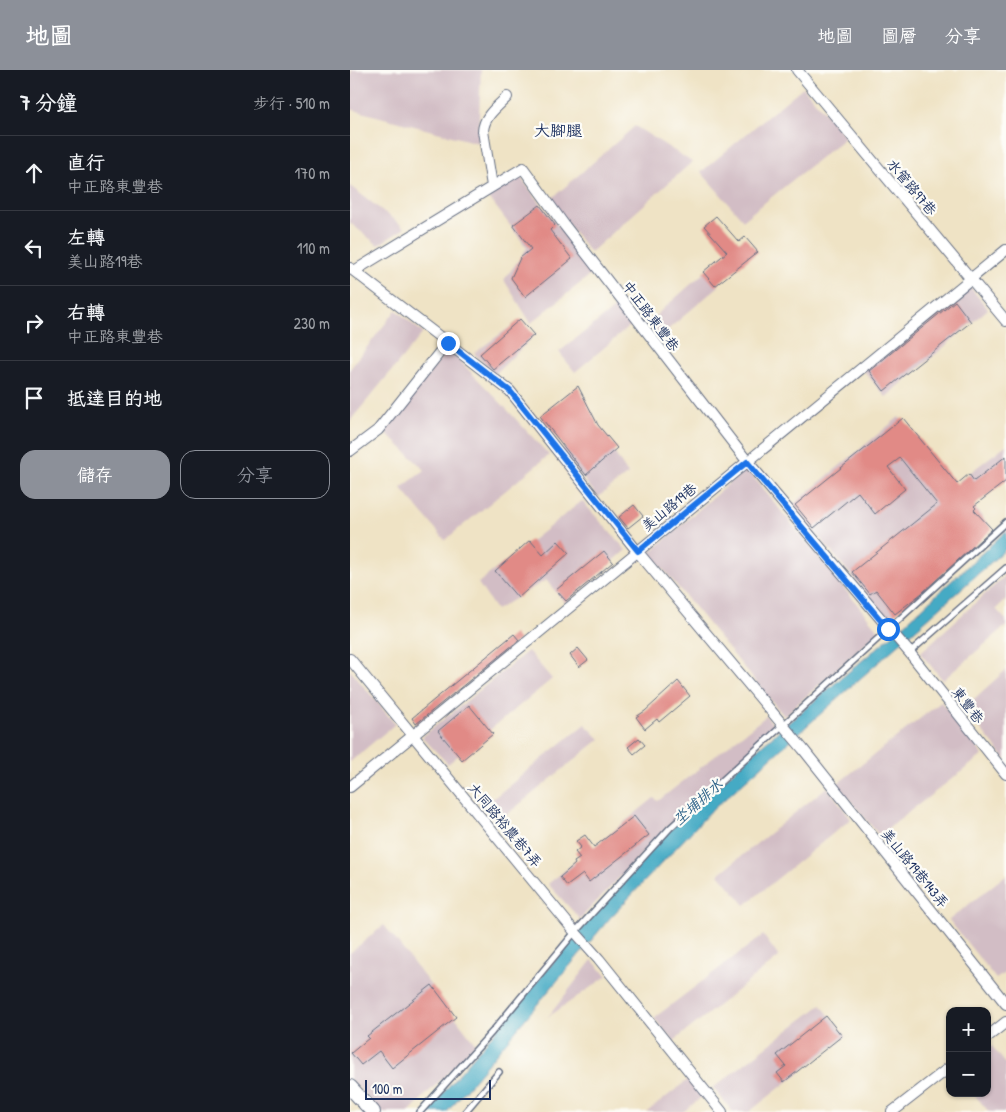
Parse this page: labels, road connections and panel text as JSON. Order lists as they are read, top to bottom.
{
  "streets": {
    "street": [
      "水管路97巷",
      "中正路東豐巷",
      "美山路19巷",
      "東豐巷",
      "大同路裕農巷7弄",
      "美山路19巷143弄"
    ]
  },
  "crossings": [
    ["水管路97巷", "美山路19巷"],
    ["中正路東豐巷", "美山路19巷"],
    ["中正路東豐巷", "東豐巷"],
    ["美山路19巷", "大同路裕農巷7弄"]
  ],
  "districts": ["大腳腿"],
  "water": ["坔埔排水"],
  "scale_bar": "100 m",
  "page": {
    "header": "地圖",
    "nav": ["地圖", "圖層", "分享"],
    "heading": ["7 分鐘", "步行 · 510 m"],
    "list": [
      ["直行", "中正路東豐巷", "170 m"],
      ["左轉", "美山路19巷", "110 m"],
      ["右轉", "中正路東豐巷", "230 m"],
      "抵達目的地"
    ],
    "buttons": ["儲存", "分享"],
    "map_buttons": ["+", "−"],
    "scale": "100 m"
  }
}
